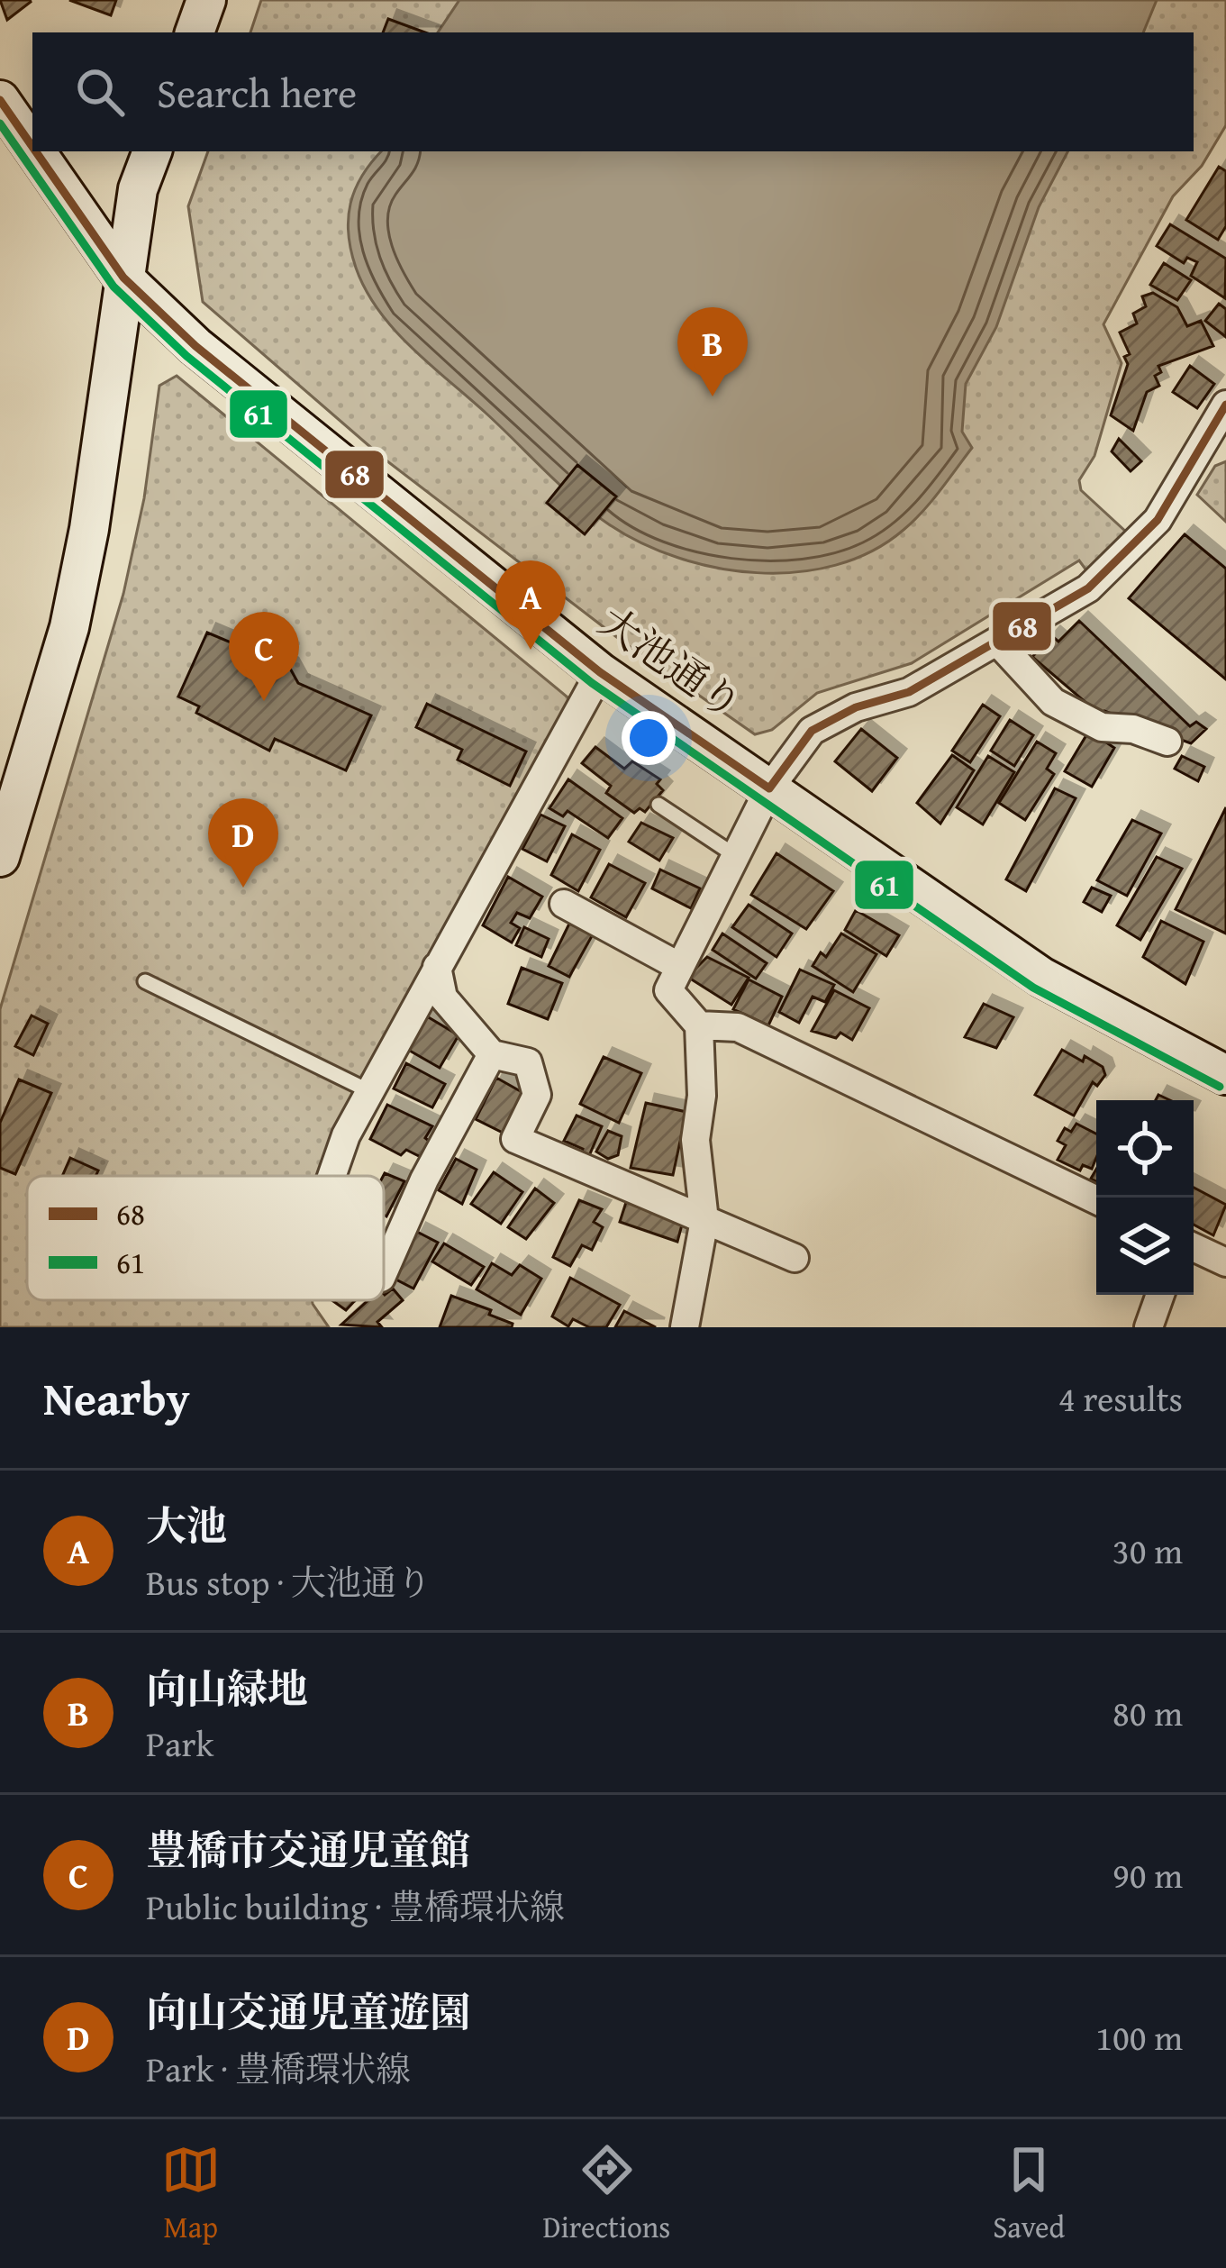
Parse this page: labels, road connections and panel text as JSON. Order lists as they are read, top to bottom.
{
  "streets": {
    "street": ["大池通り"]
  },
  "lines": ["transit line 68", "transit line 61"],
  "legend": ["68", "61"],
  "page": {
    "search": "Search here",
    "pins": [
      "B",
      "A",
      "C",
      "D"
    ],
    "heading": ["Nearby", "4 results"],
    "list": [
      {
        "mark": "A",
        "name": "大池",
        "note": "Bus stop · 大池通り",
        "value": "30 m"
      },
      {
        "mark": "B",
        "name": "向山緑地",
        "note": "Park",
        "value": "80 m"
      },
      {
        "mark": "C",
        "name": "豊橋市交通児童館",
        "note": "Public building · 豊橋環状線",
        "value": "90 m"
      },
      {
        "mark": "D",
        "name": "向山交通児童遊園",
        "note": "Park · 豊橋環状線",
        "value": "100 m"
      }
    ],
    "nav": ["Map", "Directions", "Saved"]
  }
}
